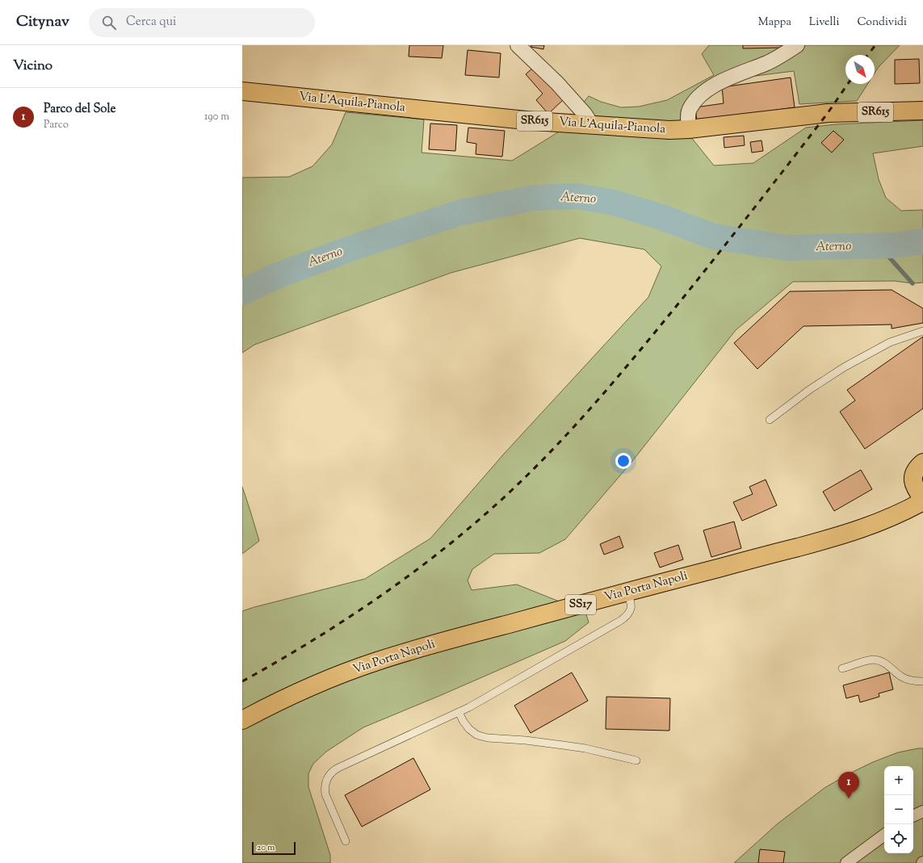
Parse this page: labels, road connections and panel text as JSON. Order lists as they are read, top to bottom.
{
  "streets": {
    "main road": [
      "Via L'Aquila-Pianola",
      "SR615",
      "Via Porta Napoli",
      "SS17"
    ]
  },
  "water": ["Aterno"],
  "scale_bar": "20 m",
  "north": "bottom right",
  "page": {
    "header": "Citynav",
    "search": "Cerca qui",
    "nav": ["Mappa", "Livelli", "Condividi"],
    "heading": "Vicino",
    "list": [
      {
        "mark": "1",
        "name": "Parco del Sole",
        "note": "Parco",
        "value": "190 m"
      }
    ],
    "map_buttons": ["+", "−"],
    "pins": "1",
    "scale": "20 m"
  }
}
